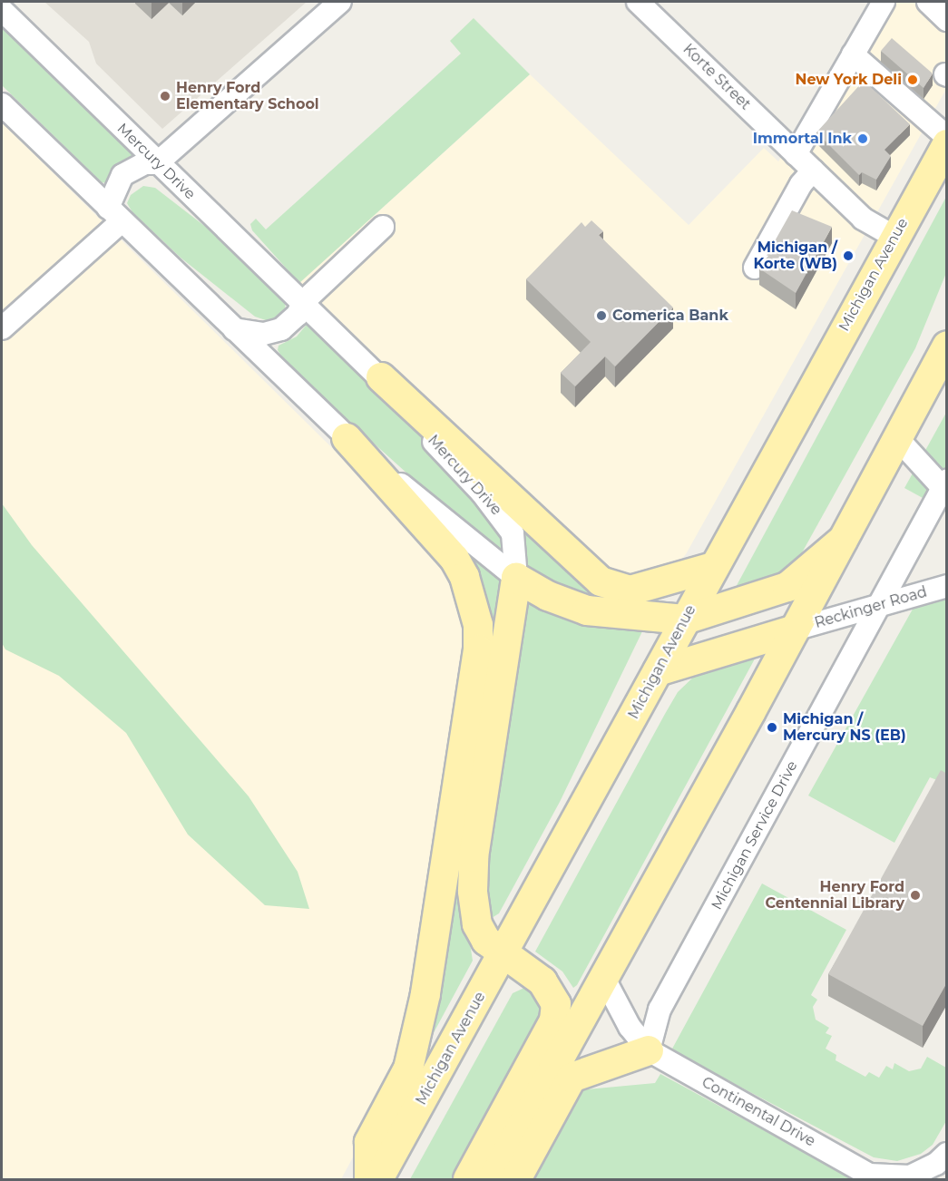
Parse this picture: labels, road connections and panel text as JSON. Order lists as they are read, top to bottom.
{
  "streets": {
    "main road": ["Michigan Avenue"],
    "street": [
      "Korte Street",
      "Mercury Drive",
      "Reckinger Road",
      "Michigan Service Drive",
      "Continental Drive"
    ]
  },
  "crossings": [
    ["Korte Street", "Michigan Avenue"],
    ["Reckinger Road", "Michigan Service Drive"],
    ["Michigan Service Drive", "Continental Drive"]
  ],
  "places": [
    "New York Deli",
    "Henry Ford Elementary School",
    "Immortal Ink",
    "Michigan / Korte (WB)",
    "Comerica Bank",
    "Michigan / Mercury NS (EB)",
    "Henry Ford Centennial Library"
  ]
}
